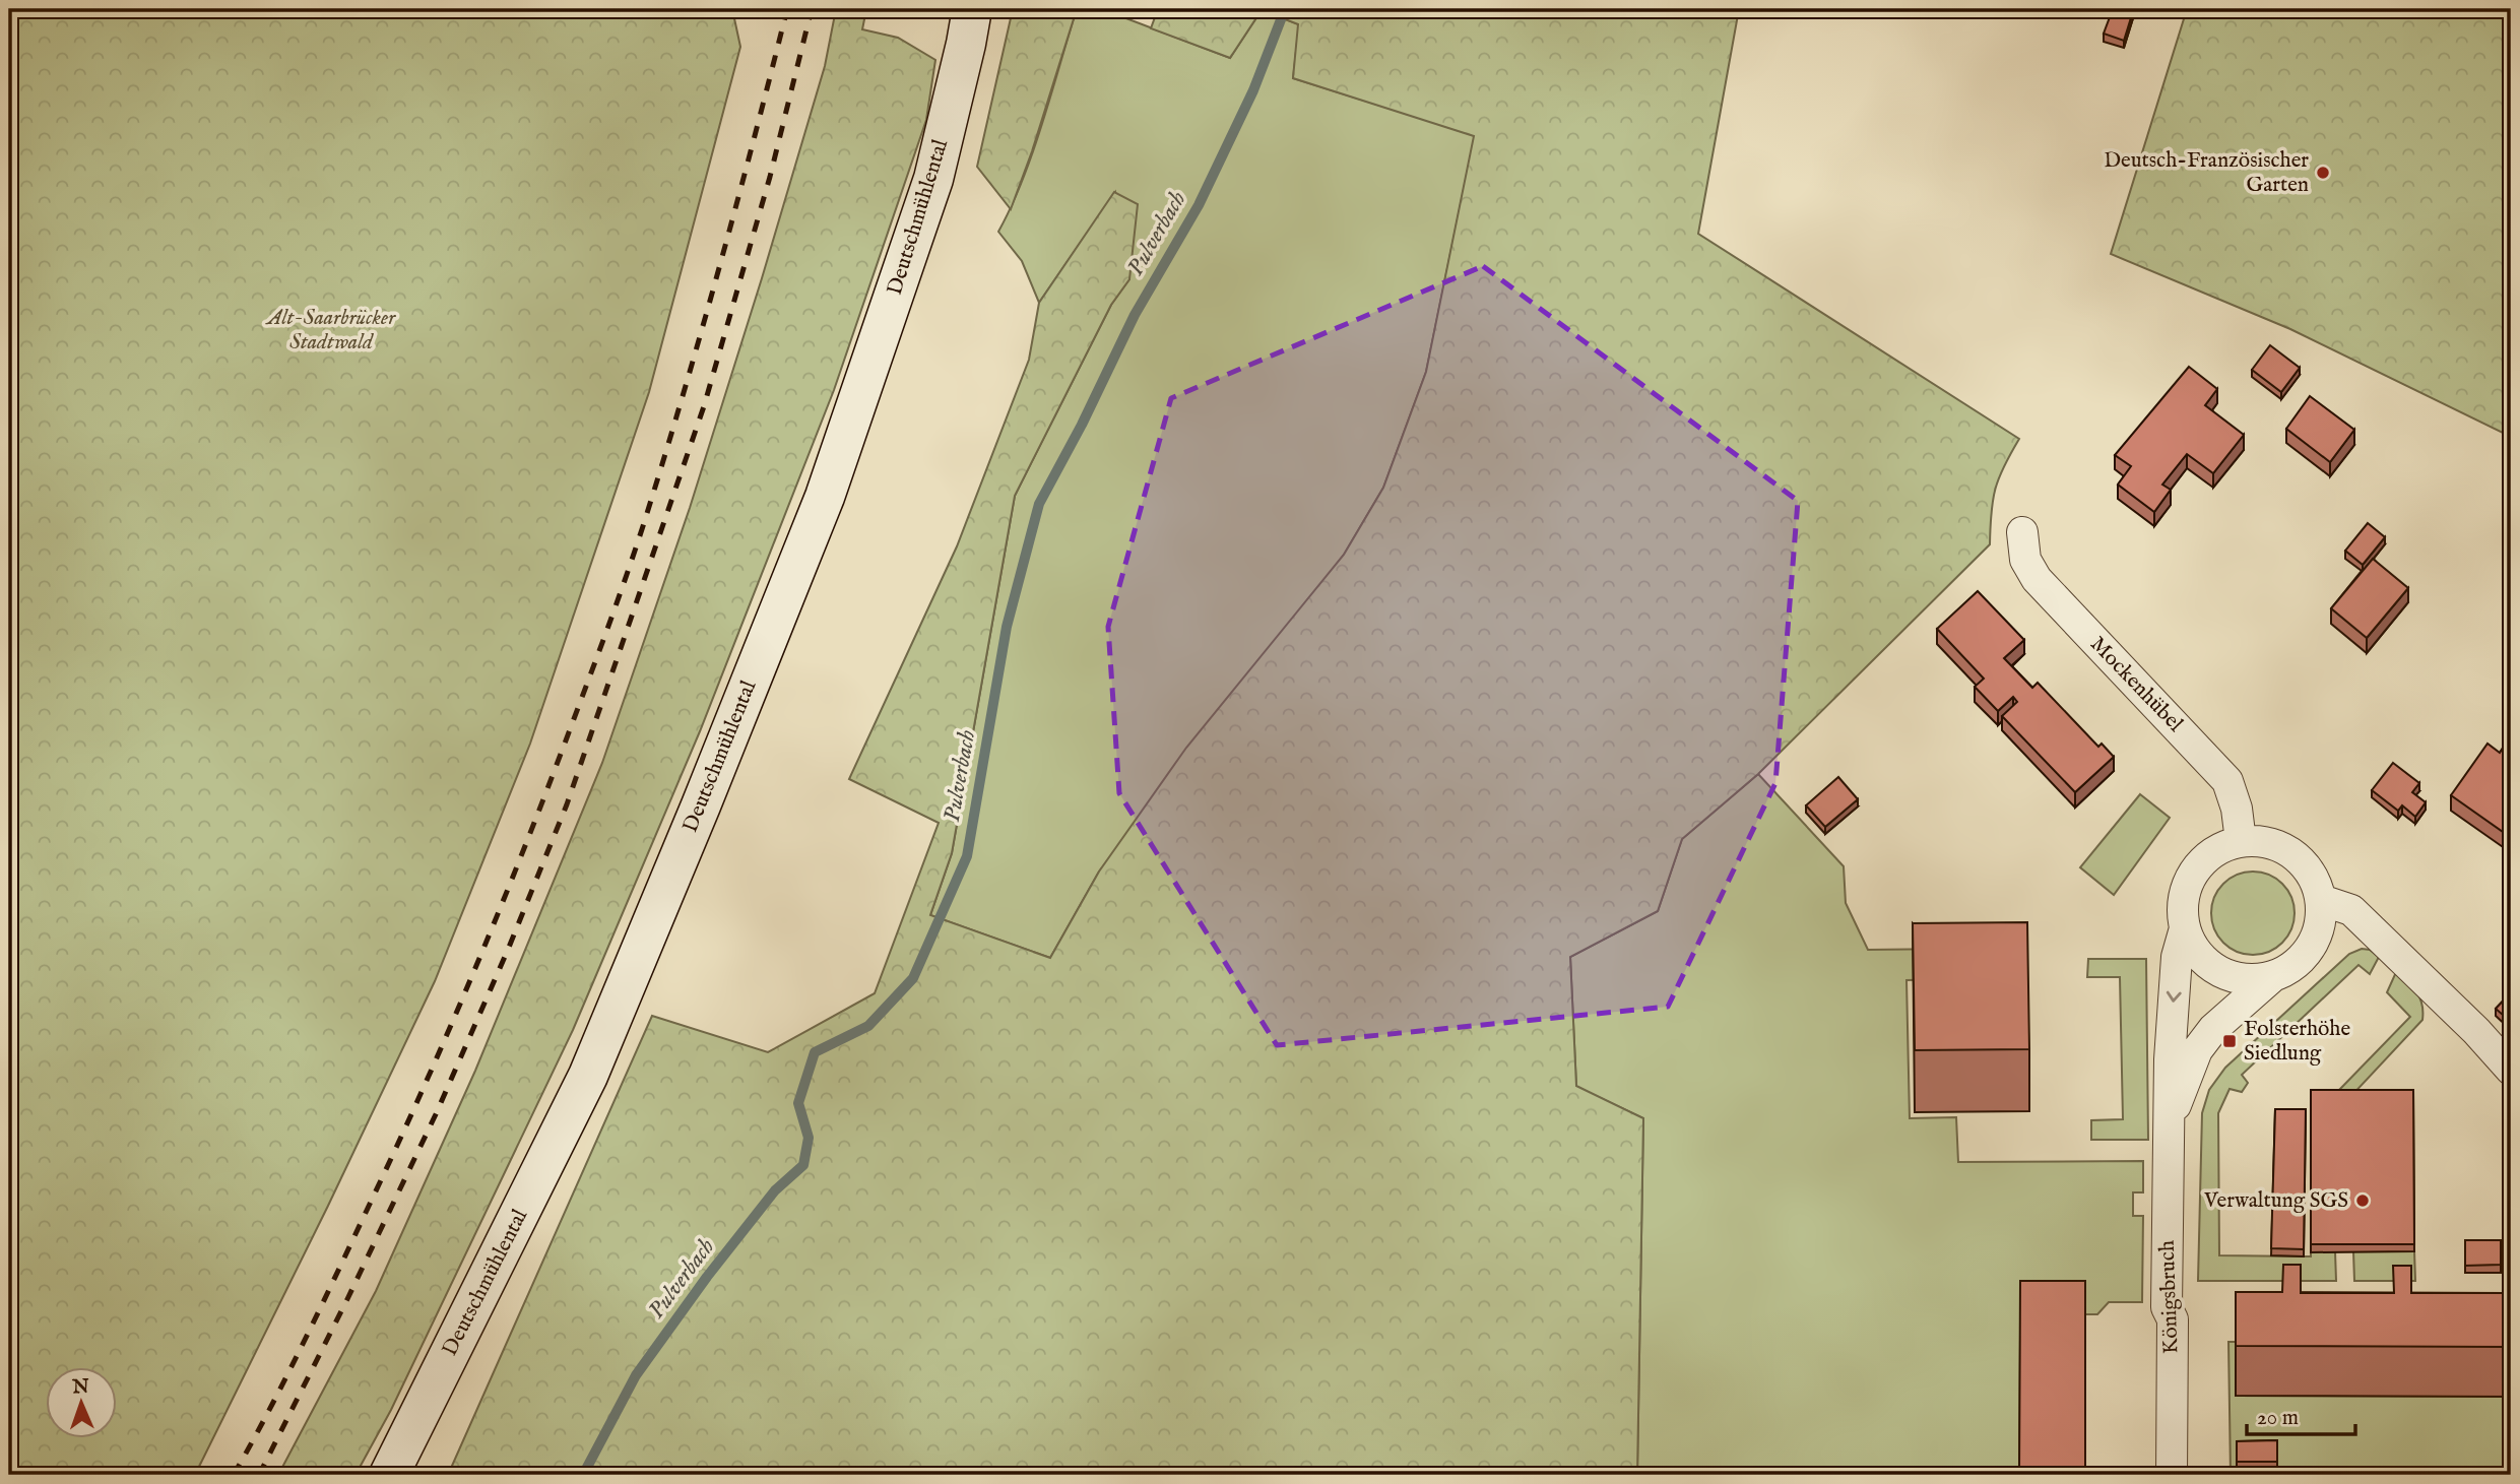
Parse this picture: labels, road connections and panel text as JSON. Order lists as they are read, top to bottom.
{
  "streets": {
    "main road": ["Deutschmühlental"],
    "street": ["Mockenhübel", "Königsbruch"]
  },
  "crossings": [
    ["Mockenhübel", "Königsbruch"]
  ],
  "water": ["Pulverbach"],
  "parks": ["Alt-Saarbrücker Stadtwald"],
  "places": {
    "other": ["Deutsch-Französischer Garten", "Verwaltung SGS"],
    "transit": ["Folsterhöhe Siedlung"]
  },
  "scale_bar": "20 m",
  "north": "top"
}
